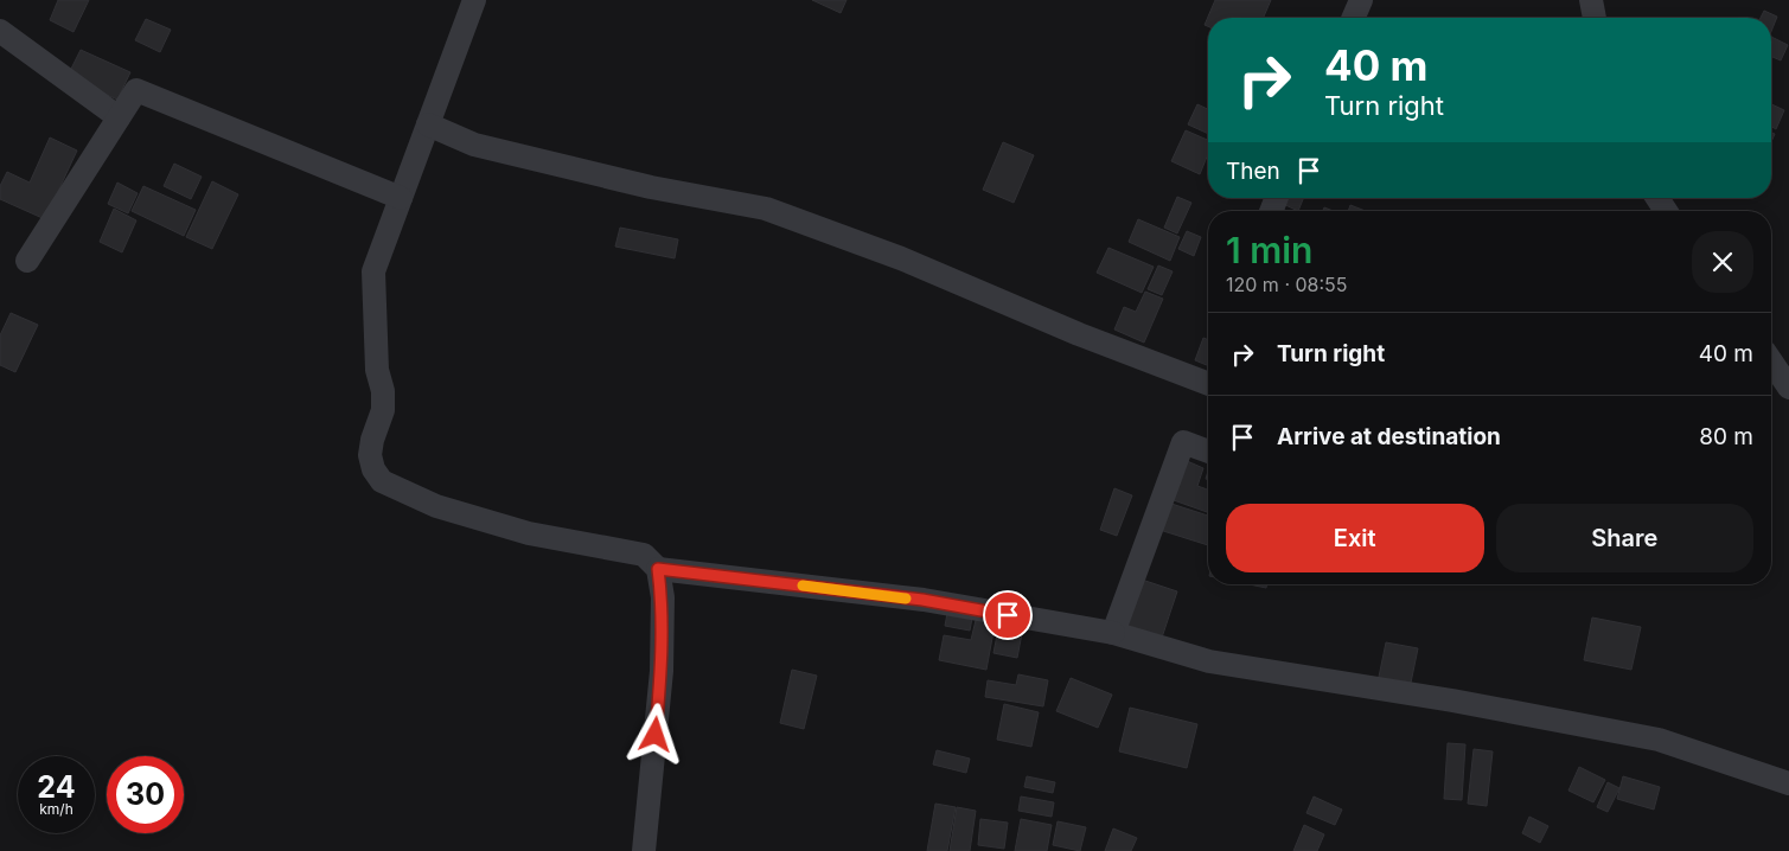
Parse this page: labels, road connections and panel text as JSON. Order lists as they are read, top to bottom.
{
  "page": {
    "turn": ["40 m", "Turn right"],
    "then": "Then",
    "heading": ["1 min", "120 m · 08:55"],
    "list": [
      {
        "name": "Turn right",
        "value": "40 m"
      },
      {
        "name": "Arrive at destination",
        "value": "80 m"
      }
    ],
    "buttons": ["Exit", "Share"],
    "speed": "24 km/h",
    "limit": "30"
  }
}
